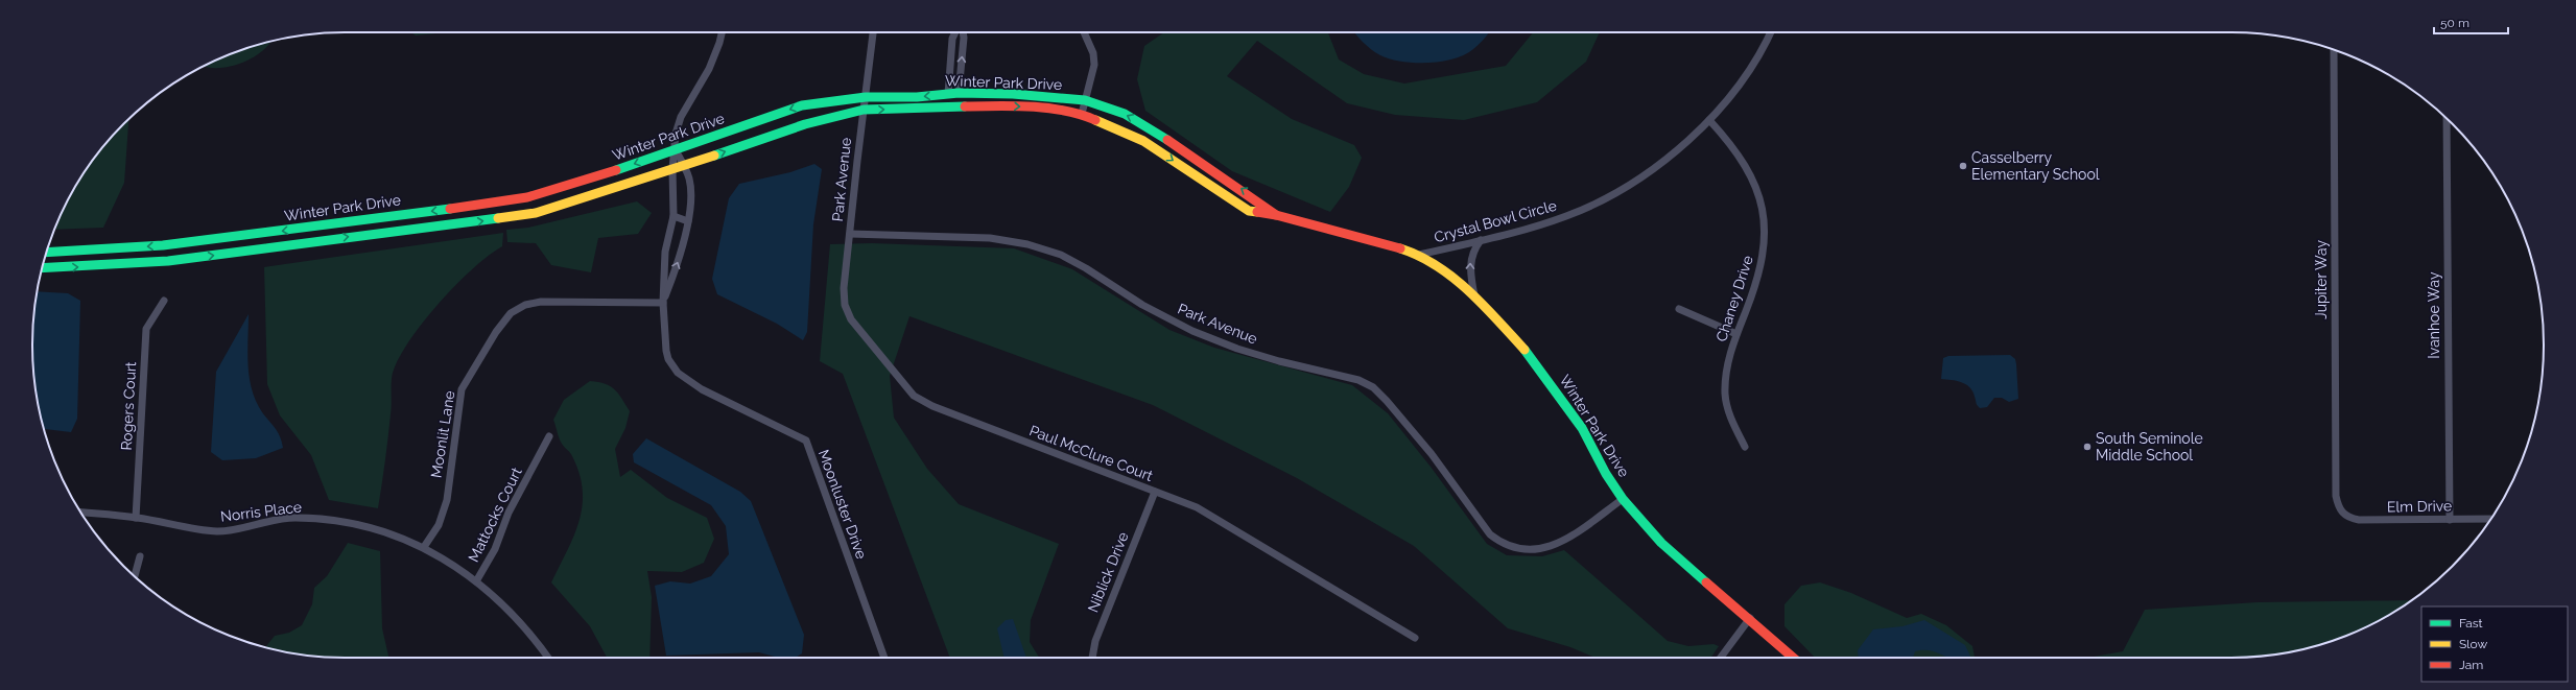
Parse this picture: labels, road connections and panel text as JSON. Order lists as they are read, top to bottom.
{
  "streets": {
    "street": [
      "Winter Park Drive",
      "Park Avenue",
      "Crystal Bowl Circle",
      "Jupiter Way",
      "Chaney Drive",
      "Ivanhoe Way",
      "Rogers Court",
      "Moonlit Lane",
      "Paul McClure Court",
      "Moonluster Drive",
      "Elm Drive",
      "Norris Place",
      "Mattocks Court",
      "Niblick Drive"
    ]
  },
  "crossings": [
    ["Winter Park Drive", "Park Avenue"],
    ["Winter Park Drive", "Crystal Bowl Circle"],
    ["Winter Park Drive", "Moonluster Drive"],
    ["Park Avenue", "Paul McClure Court"],
    ["Crystal Bowl Circle", "Chaney Drive"],
    ["Jupiter Way", "Elm Drive"],
    ["Ivanhoe Way", "Elm Drive"],
    ["Rogers Court", "Norris Place"],
    ["Moonlit Lane", "Moonluster Drive"],
    ["Moonlit Lane", "Norris Place"],
    ["Paul McClure Court", "Niblick Drive"],
    ["Norris Place", "Mattocks Court"]
  ],
  "places": ["Casselberry Elementary School", "South Seminole Middle School"],
  "legend": ["Fast", "Slow", "Jam"],
  "scale_bar": "50 m"
}
